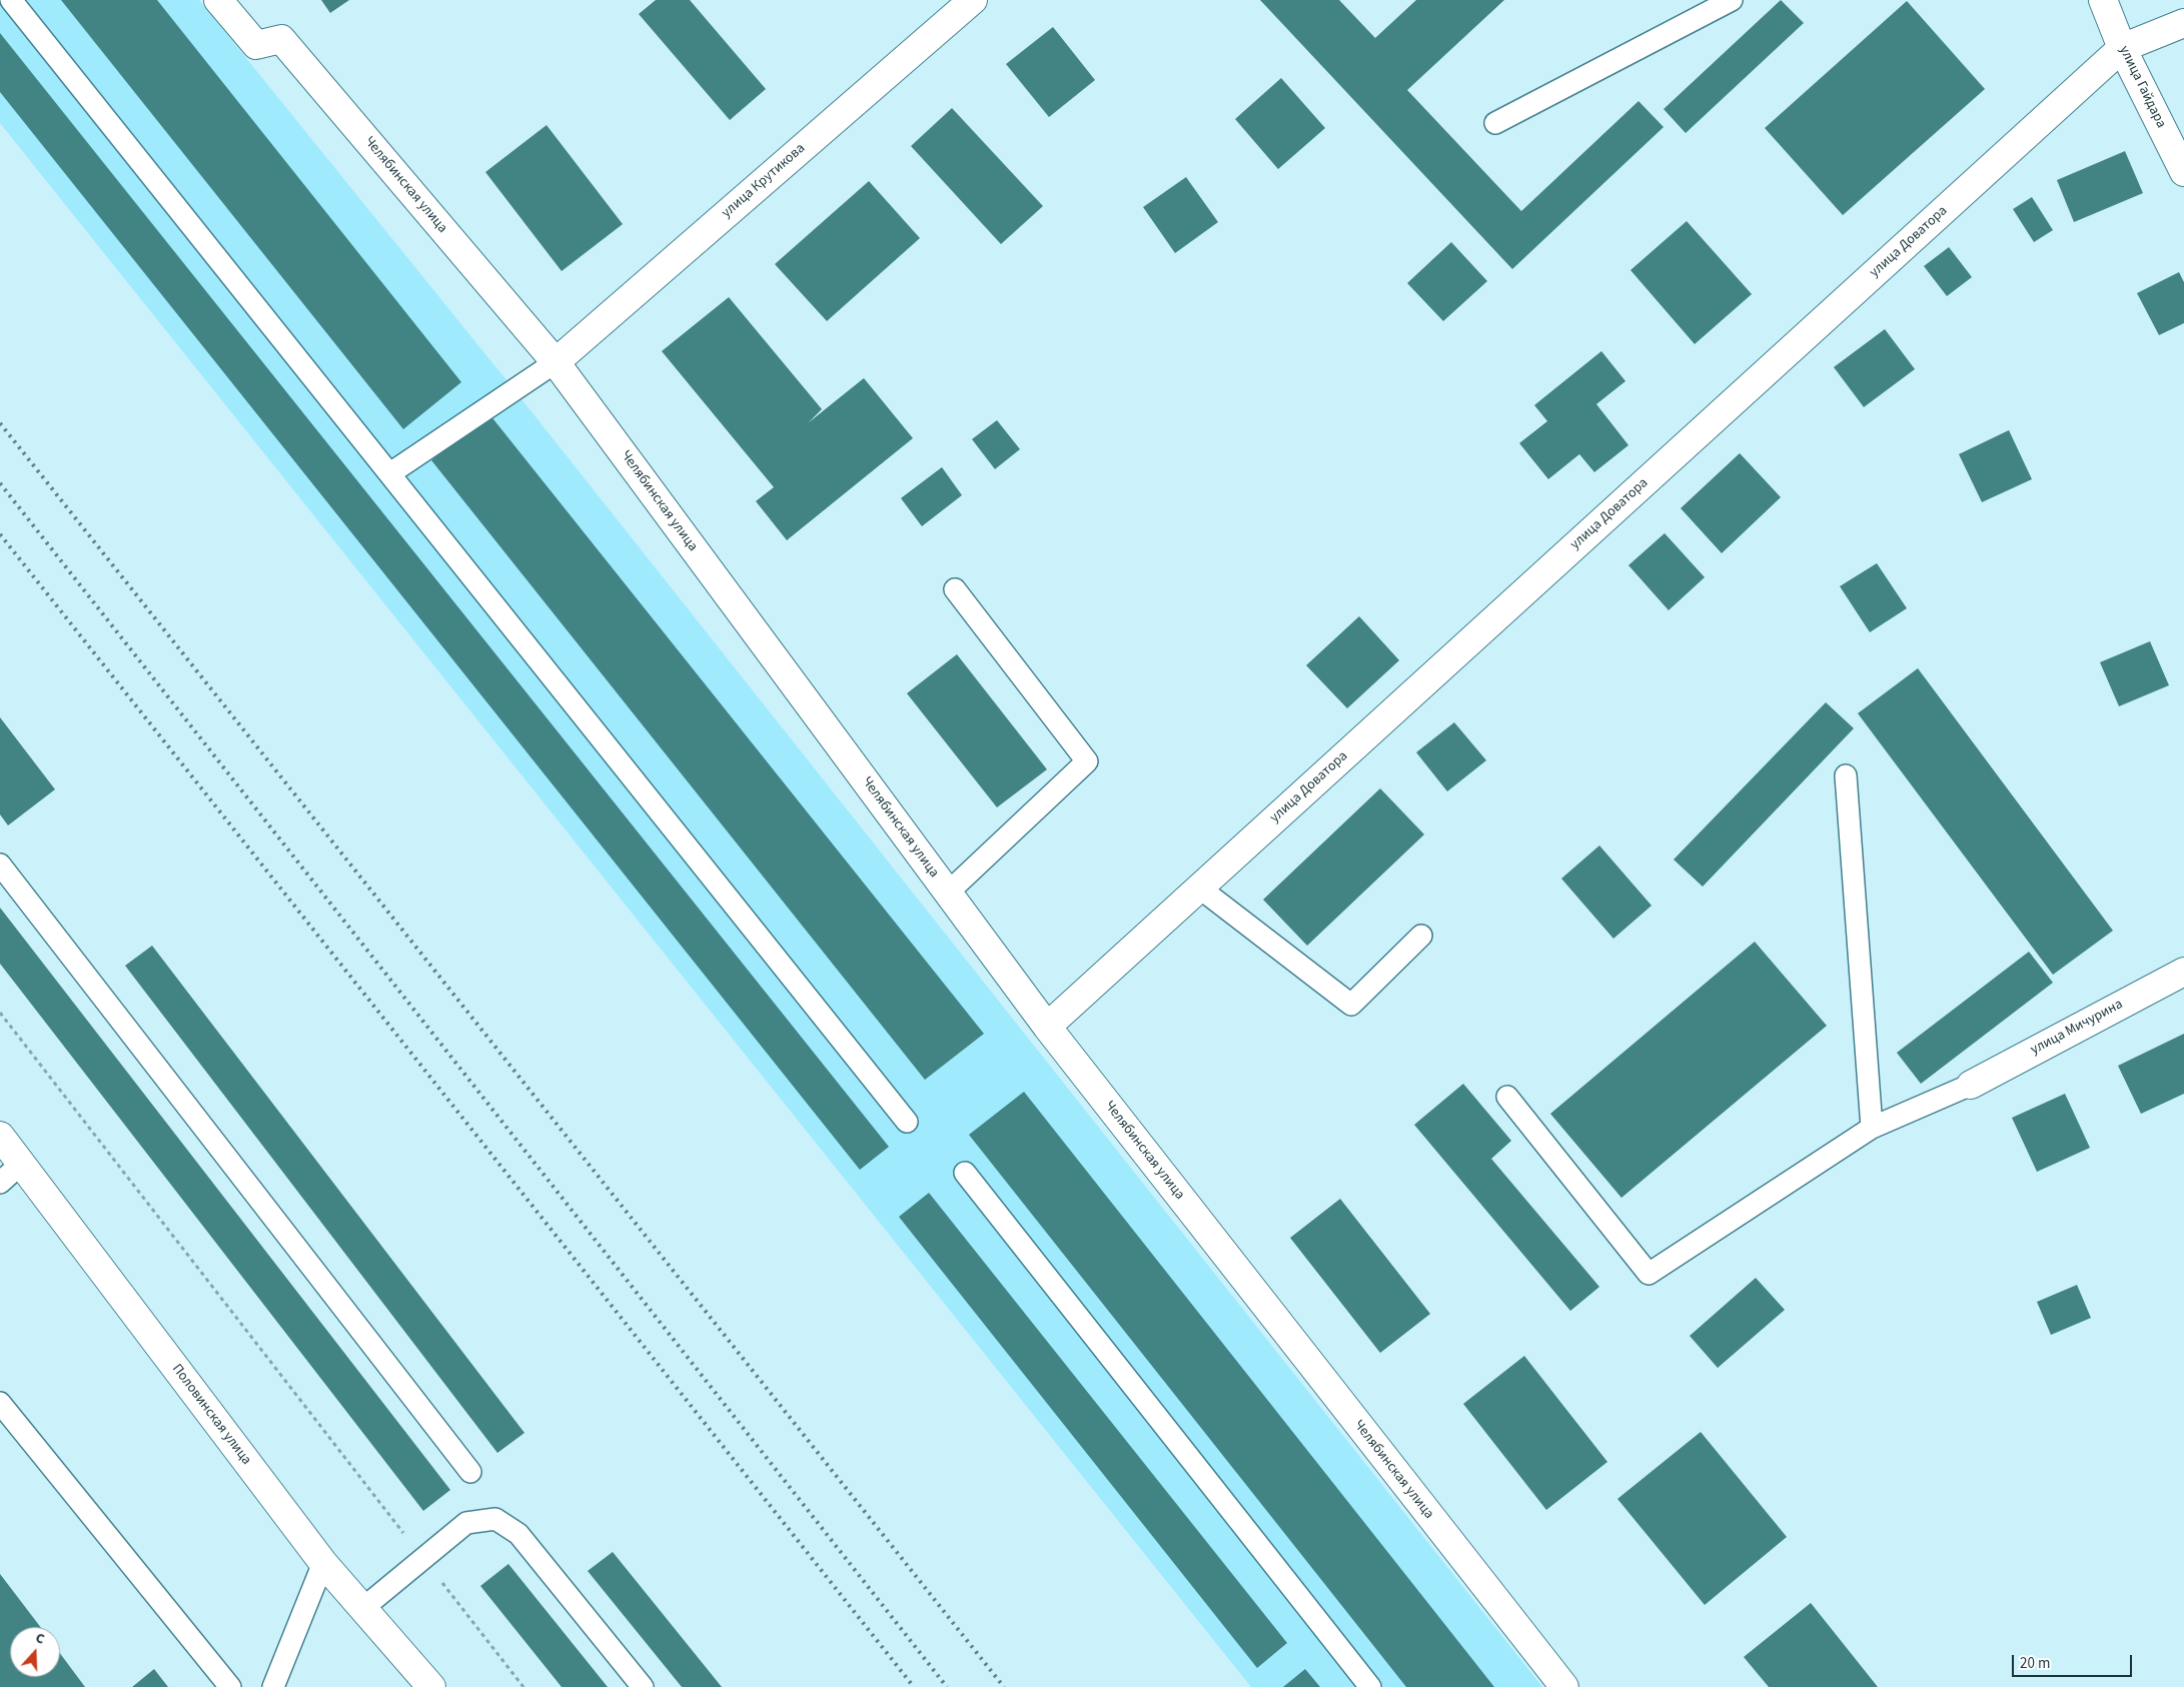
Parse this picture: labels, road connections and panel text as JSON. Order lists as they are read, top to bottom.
{
  "streets": {
    "street": [
      "улица Гайдара",
      "улица Крутикова",
      "Челябинская улица",
      "улица Доватора",
      "улица Мичурина",
      "Половинская улица"
    ]
  },
  "crossings": [
    ["улица Гайдара", "улица Доватора"],
    ["улица Крутикова", "Челябинская улица"],
    ["Челябинская улица", "улица Доватора"]
  ],
  "scale_bar": "20 m",
  "north": "top"
}
